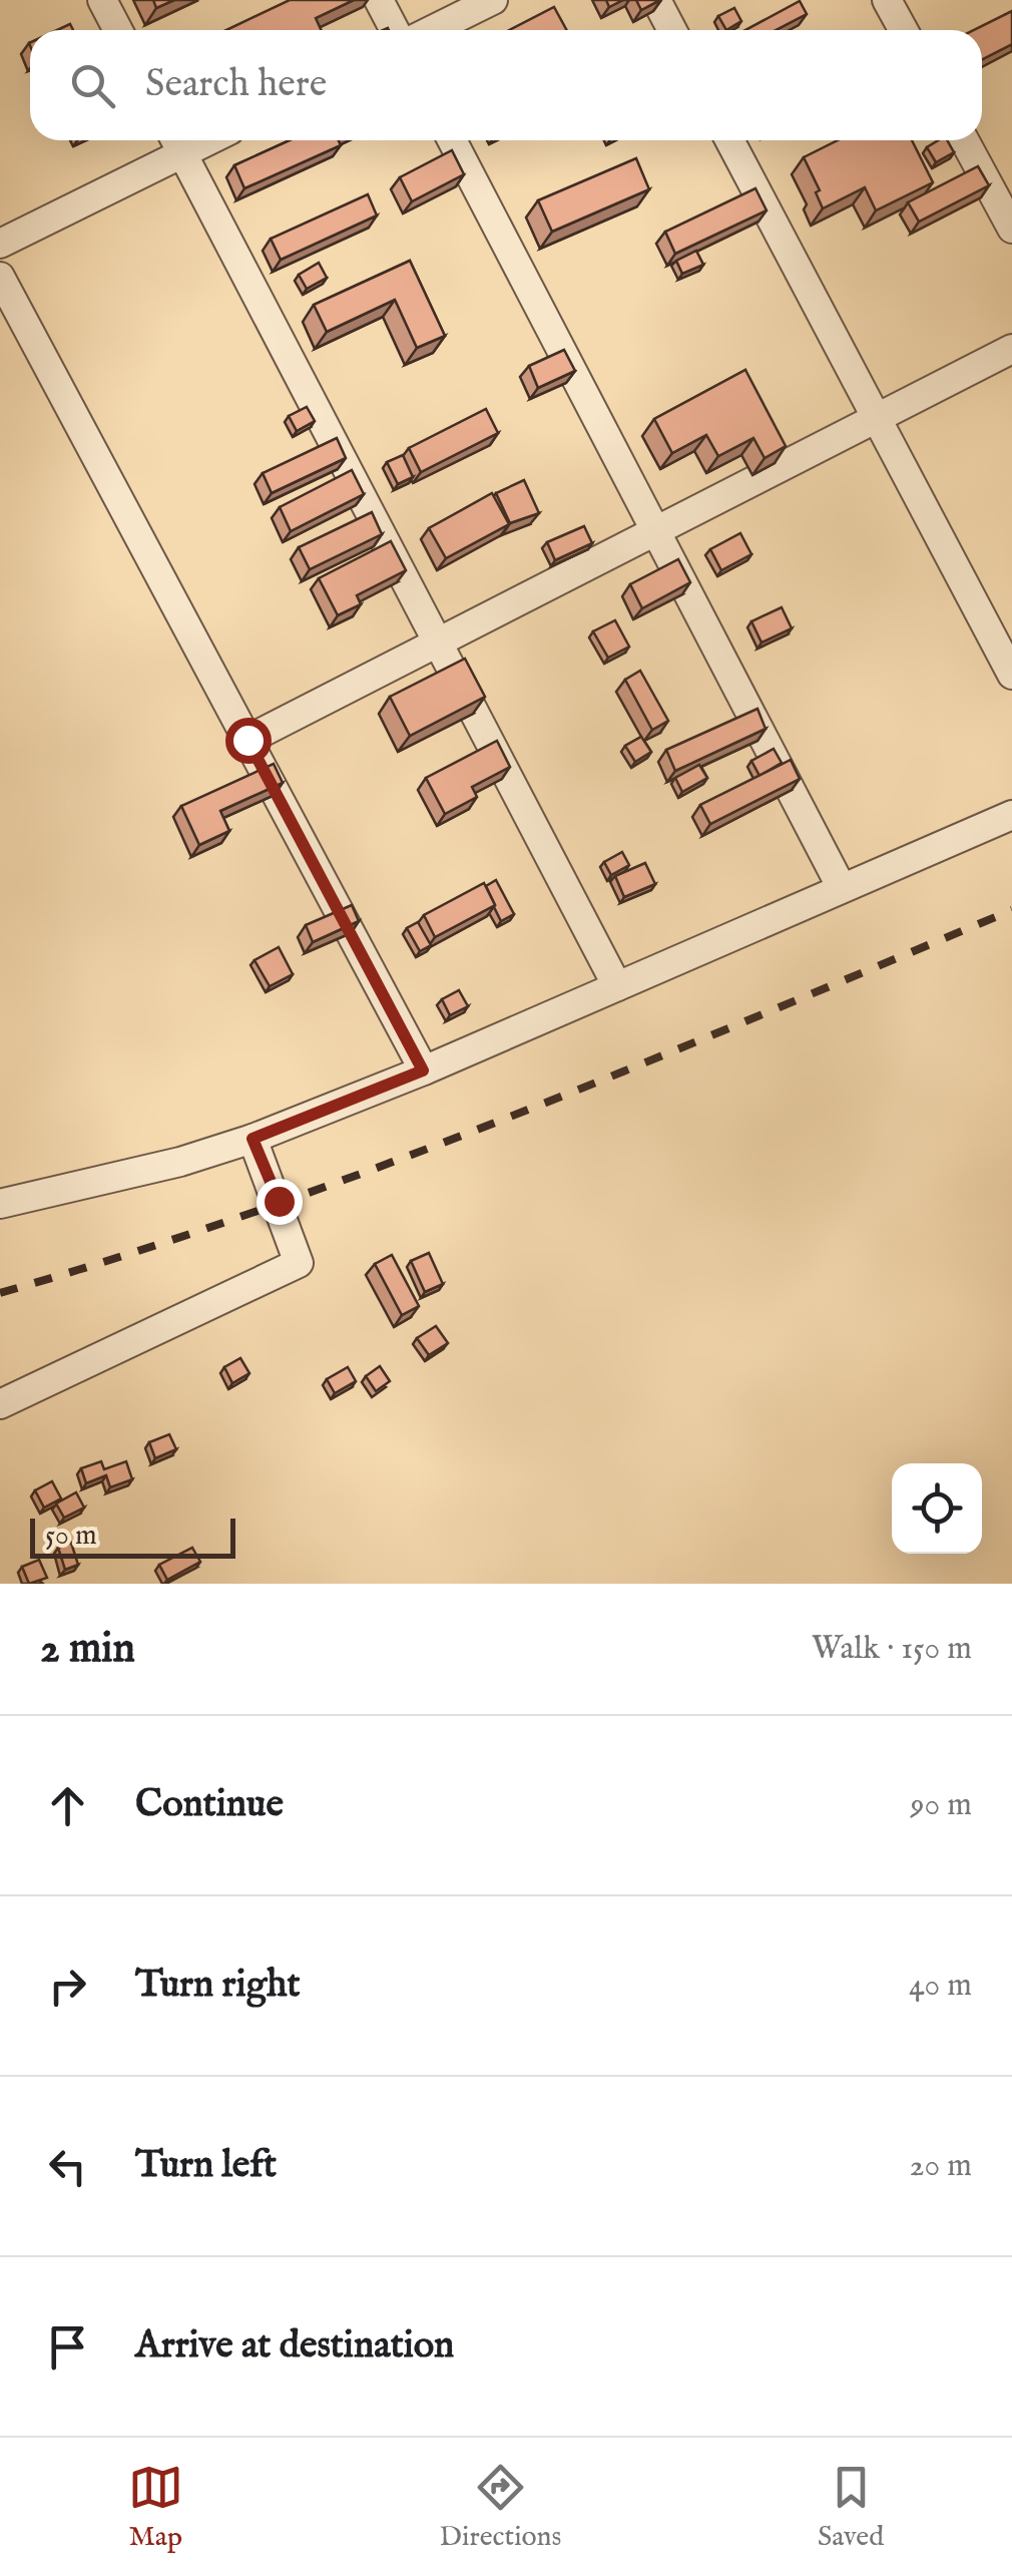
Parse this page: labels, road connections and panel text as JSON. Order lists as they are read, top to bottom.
{
  "scale_bar": "50 m",
  "page": {
    "search": "Search here",
    "scale": "50 m",
    "heading": ["2 min", "Walk · 150 m"],
    "list": [
      ["Continue", "90 m"],
      ["Turn right", "40 m"],
      ["Turn left", "20 m"],
      "Arrive at destination"
    ],
    "nav": ["Map", "Directions", "Saved"]
  }
}
